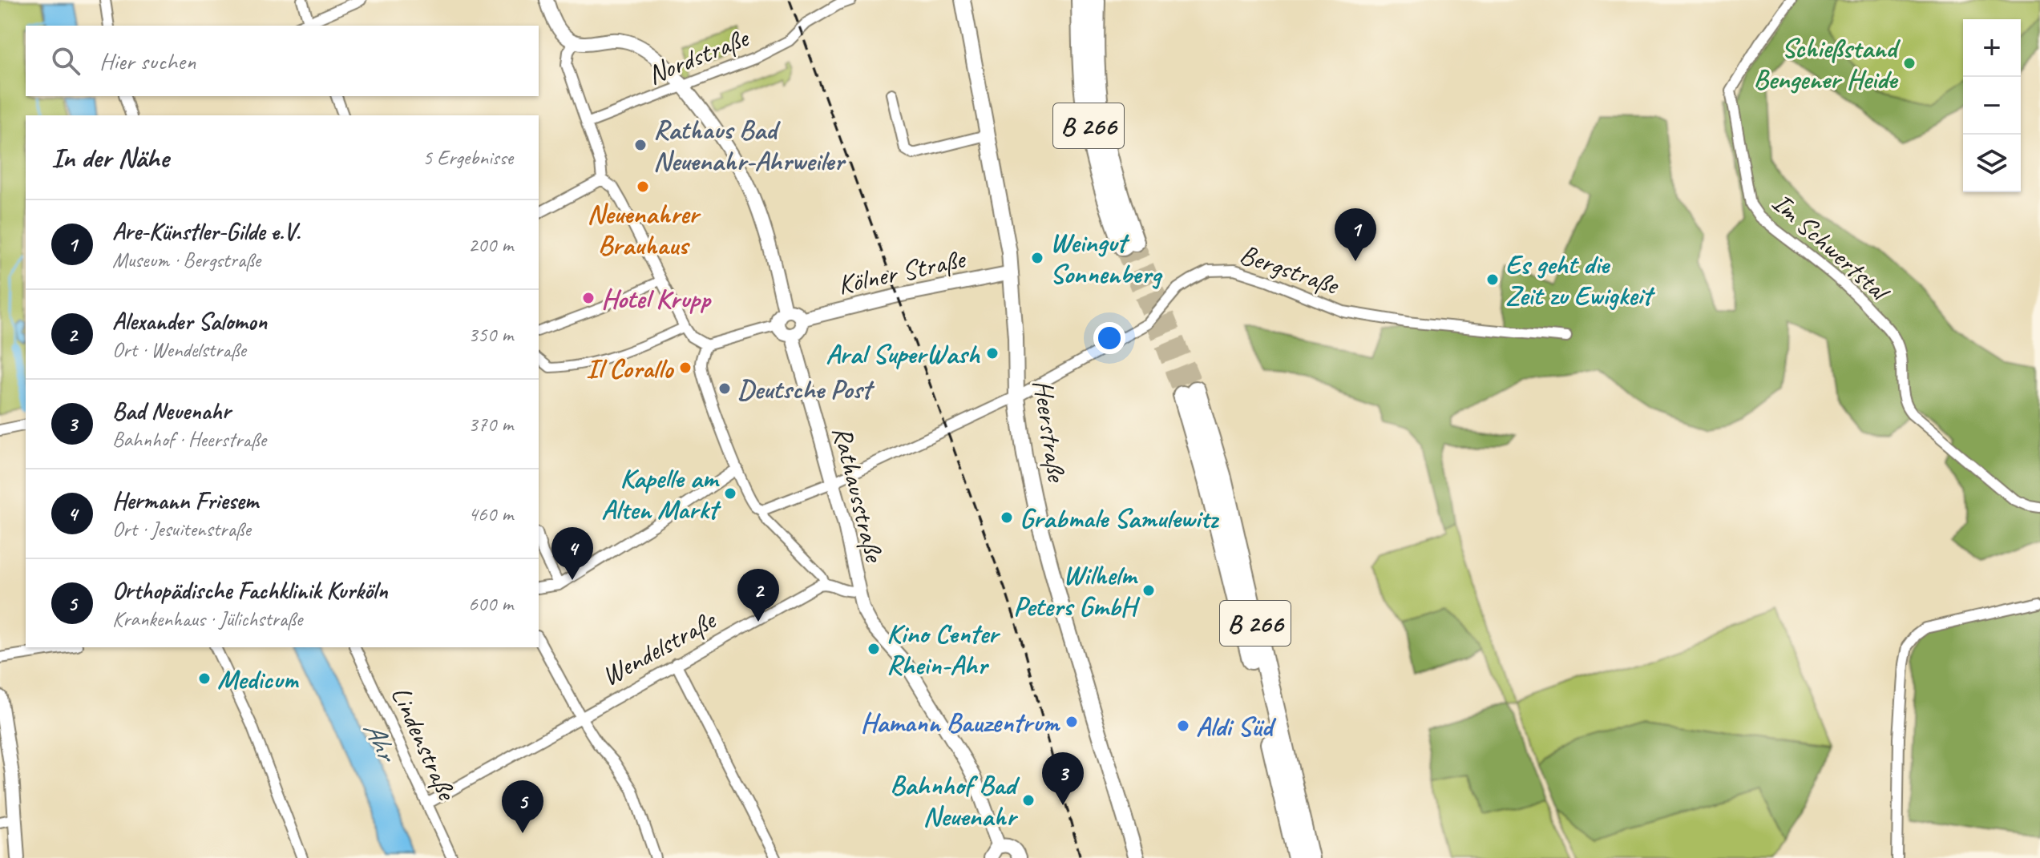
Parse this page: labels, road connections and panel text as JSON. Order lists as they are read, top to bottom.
{
  "streets": {
    "highway": ["B 266"],
    "main road": ["Heerstraße"],
    "street": [
      "Nordstraße",
      "Im Schwertstal",
      "Bergstraße",
      "Kölner Straße",
      "Rathausstraße",
      "Wendelstraße",
      "Lindenstraße"
    ]
  },
  "crossings": [
    ["Bergstraße", "Heerstraße"],
    ["Bergstraße", "Rathausstraße"],
    ["Kölner Straße", "Heerstraße"],
    ["Kölner Straße", "Rathausstraße"],
    ["Wendelstraße", "Lindenstraße"]
  ],
  "water": ["Ahr"],
  "places": [
    "Schießstand Bengener Heide",
    "Rathaus Bad Neuenahr-Ahrweiler",
    "Neuenahrer Brauhaus",
    "Weingut Sonnenberg",
    "Es geht die Zeit zu Ewigkeit",
    "Hotel Krupp",
    "Aral SuperWash",
    "Il Corallo",
    "Deutsche Post",
    "Kapelle am Alten Markt",
    "Grabmale Samulewitz",
    "Wilhelm Peters GmbH",
    "Kino Center Rhein-Ahr",
    "Medicum",
    "Hamann Bauzentrum",
    "Aldi Süd",
    "Bahnhof Bad Neuenahr"
  ],
  "page": {
    "map_buttons": ["+", "−"],
    "search": "Hier suchen",
    "heading": ["In der Nähe", "5 Ergebnisse"],
    "list": [
      {
        "mark": "1",
        "name": "Are-Künstler-Gilde e.V.",
        "note": "Museum · Bergstraße",
        "value": "200 m"
      },
      {
        "mark": "2",
        "name": "Alexander Salomon",
        "note": "Ort · Wendelstraße",
        "value": "350 m"
      },
      {
        "mark": "3",
        "name": "Bad Neuenahr",
        "note": "Bahnhof · Heerstraße",
        "value": "370 m"
      },
      {
        "mark": "4",
        "name": "Hermann Friesem",
        "note": "Ort · Jesuitenstraße",
        "value": "460 m"
      },
      {
        "mark": "5",
        "name": "Orthopädische Fachklinik Kurköln",
        "note": "Krankenhaus · Jülichstraße",
        "value": "600 m"
      }
    ],
    "pins": [
      "1",
      "4",
      "2",
      "3",
      "5"
    ]
  }
}
